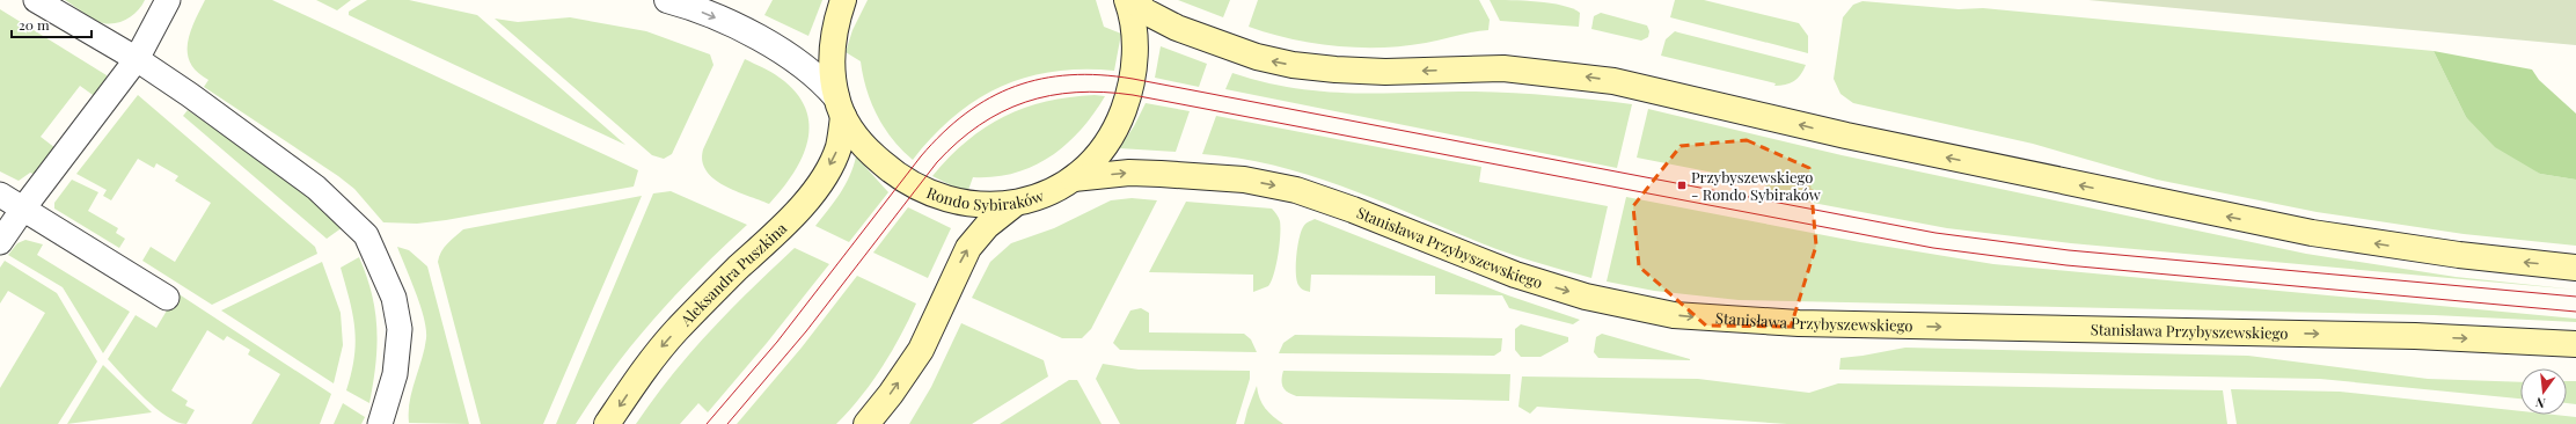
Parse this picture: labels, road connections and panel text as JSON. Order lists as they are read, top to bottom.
{
  "streets": {
    "main road": ["Rondo Sybiraków", "Stanisława Przybyszewskiego", "Aleksandra Puszkina"]
  },
  "crossings": [
    ["Rondo Sybiraków", "Stanisława Przybyszewskiego"],
    ["Rondo Sybiraków", "Aleksandra Puszkina"]
  ],
  "places": {
    "transit": ["Przybyszewskiego - Rondo Sybiraków"]
  },
  "scale_bar": "20 m",
  "north": "bottom"
}
